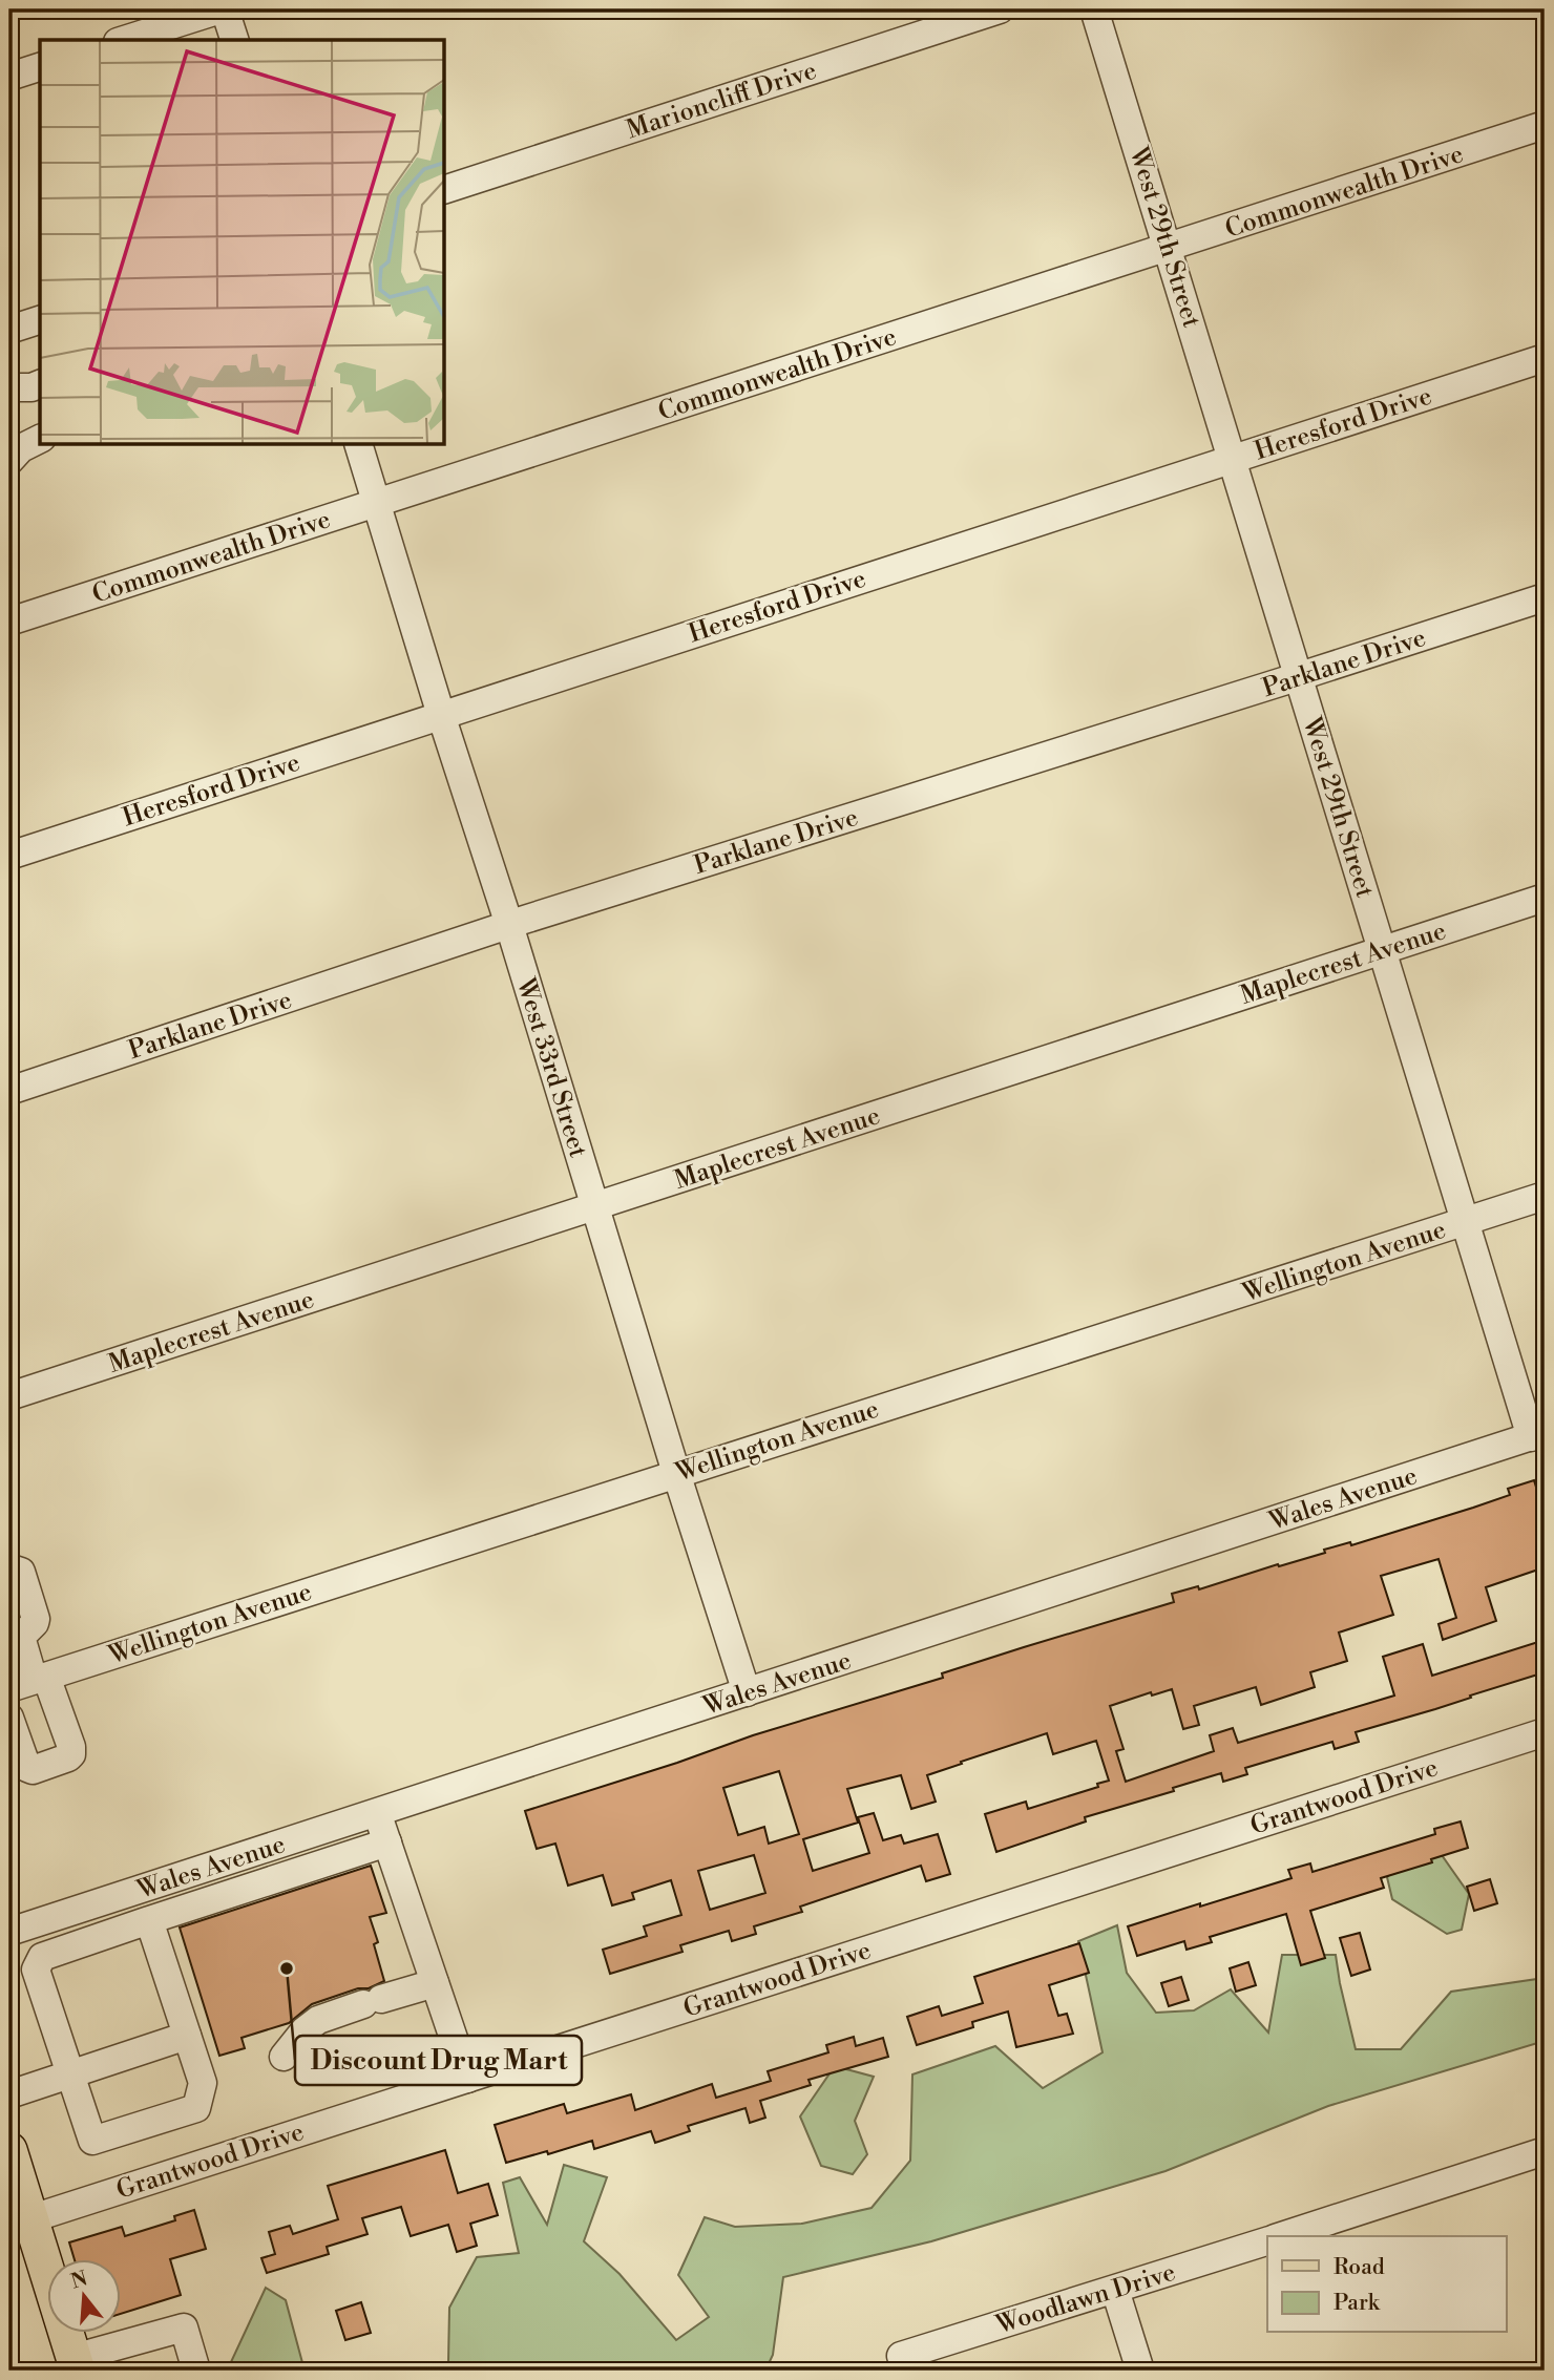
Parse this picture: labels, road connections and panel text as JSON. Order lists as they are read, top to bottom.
{
  "streets": {
    "street": [
      "Marioncliff Drive",
      "Commonwealth Drive",
      "West 29th Street",
      "Heresford Drive",
      "Parklane Drive",
      "Maplecrest Avenue",
      "West 33rd Street",
      "Wellington Avenue",
      "Wales Avenue",
      "Grantwood Drive",
      "Woodlawn Drive"
    ]
  },
  "crossings": [
    ["Commonwealth Drive", "West 29th Street"],
    ["Commonwealth Drive", "West 33rd Street"],
    ["West 29th Street", "Heresford Drive"],
    ["West 29th Street", "Parklane Drive"],
    ["West 29th Street", "Maplecrest Avenue"],
    ["West 29th Street", "Wellington Avenue"],
    ["West 29th Street", "Wales Avenue"],
    ["Heresford Drive", "West 33rd Street"],
    ["Parklane Drive", "West 33rd Street"],
    ["Maplecrest Avenue", "West 33rd Street"],
    ["West 33rd Street", "Wellington Avenue"],
    ["West 33rd Street", "Wales Avenue"]
  ],
  "places": ["Discount Drug Mart"],
  "legend": ["Road", "Park"],
  "north": "top"
}
